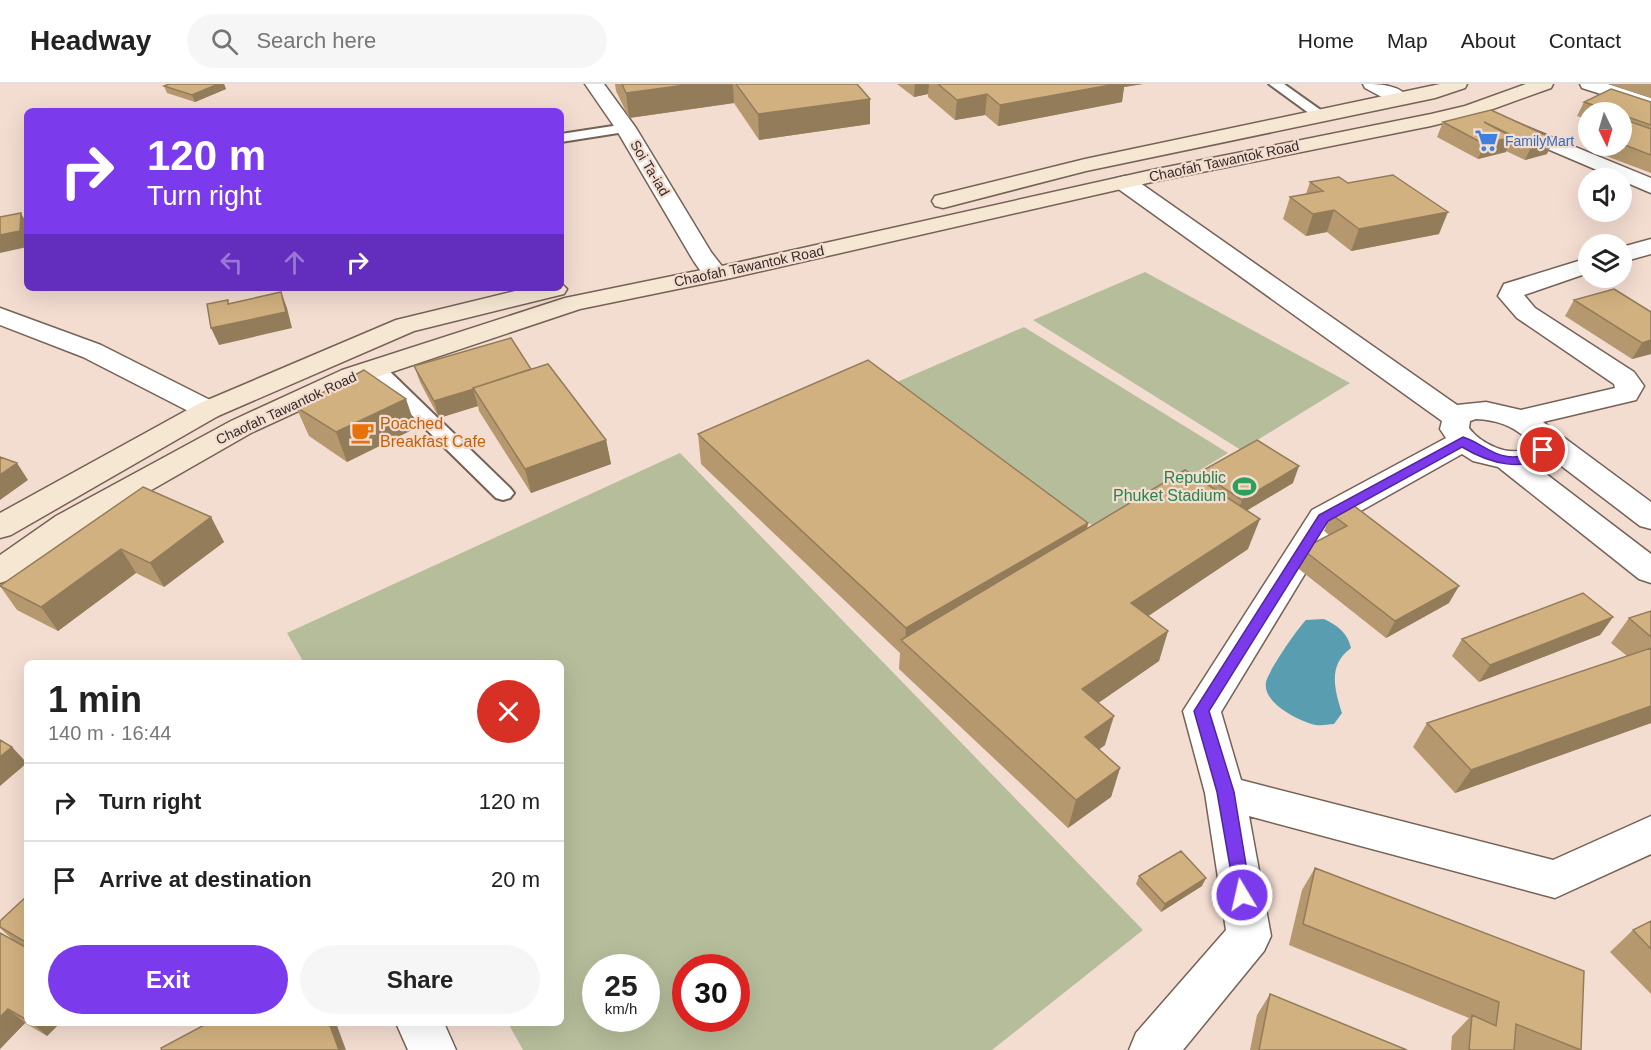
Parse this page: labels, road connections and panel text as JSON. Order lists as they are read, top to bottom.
{
  "streets": {
    "main road": ["Chaofah Tawantok Road"],
    "street": ["Soi Ta-iad"]
  },
  "crossings": [
    ["Chaofah Tawantok Road", "Soi Ta-iad"]
  ],
  "places": {
    "supermarket": ["FamilyMart"],
    "cafe": ["Poached Breakfast Cafe"],
    "sports": ["Republic Phuket Stadium"]
  },
  "north": "bottom",
  "page": {
    "header": "Headway",
    "search": "Search here",
    "nav": [
      "Home",
      "Map",
      "About",
      "Contact"
    ],
    "turn": ["120 m", "Turn right"],
    "heading": ["1 min", "140 m · 16:44"],
    "list": [
      {
        "name": "Turn right",
        "value": "120 m"
      },
      {
        "name": "Arrive at destination",
        "value": "20 m"
      }
    ],
    "buttons": ["Exit", "Share"],
    "speed": "25 km/h",
    "limit": "30"
  }
}
